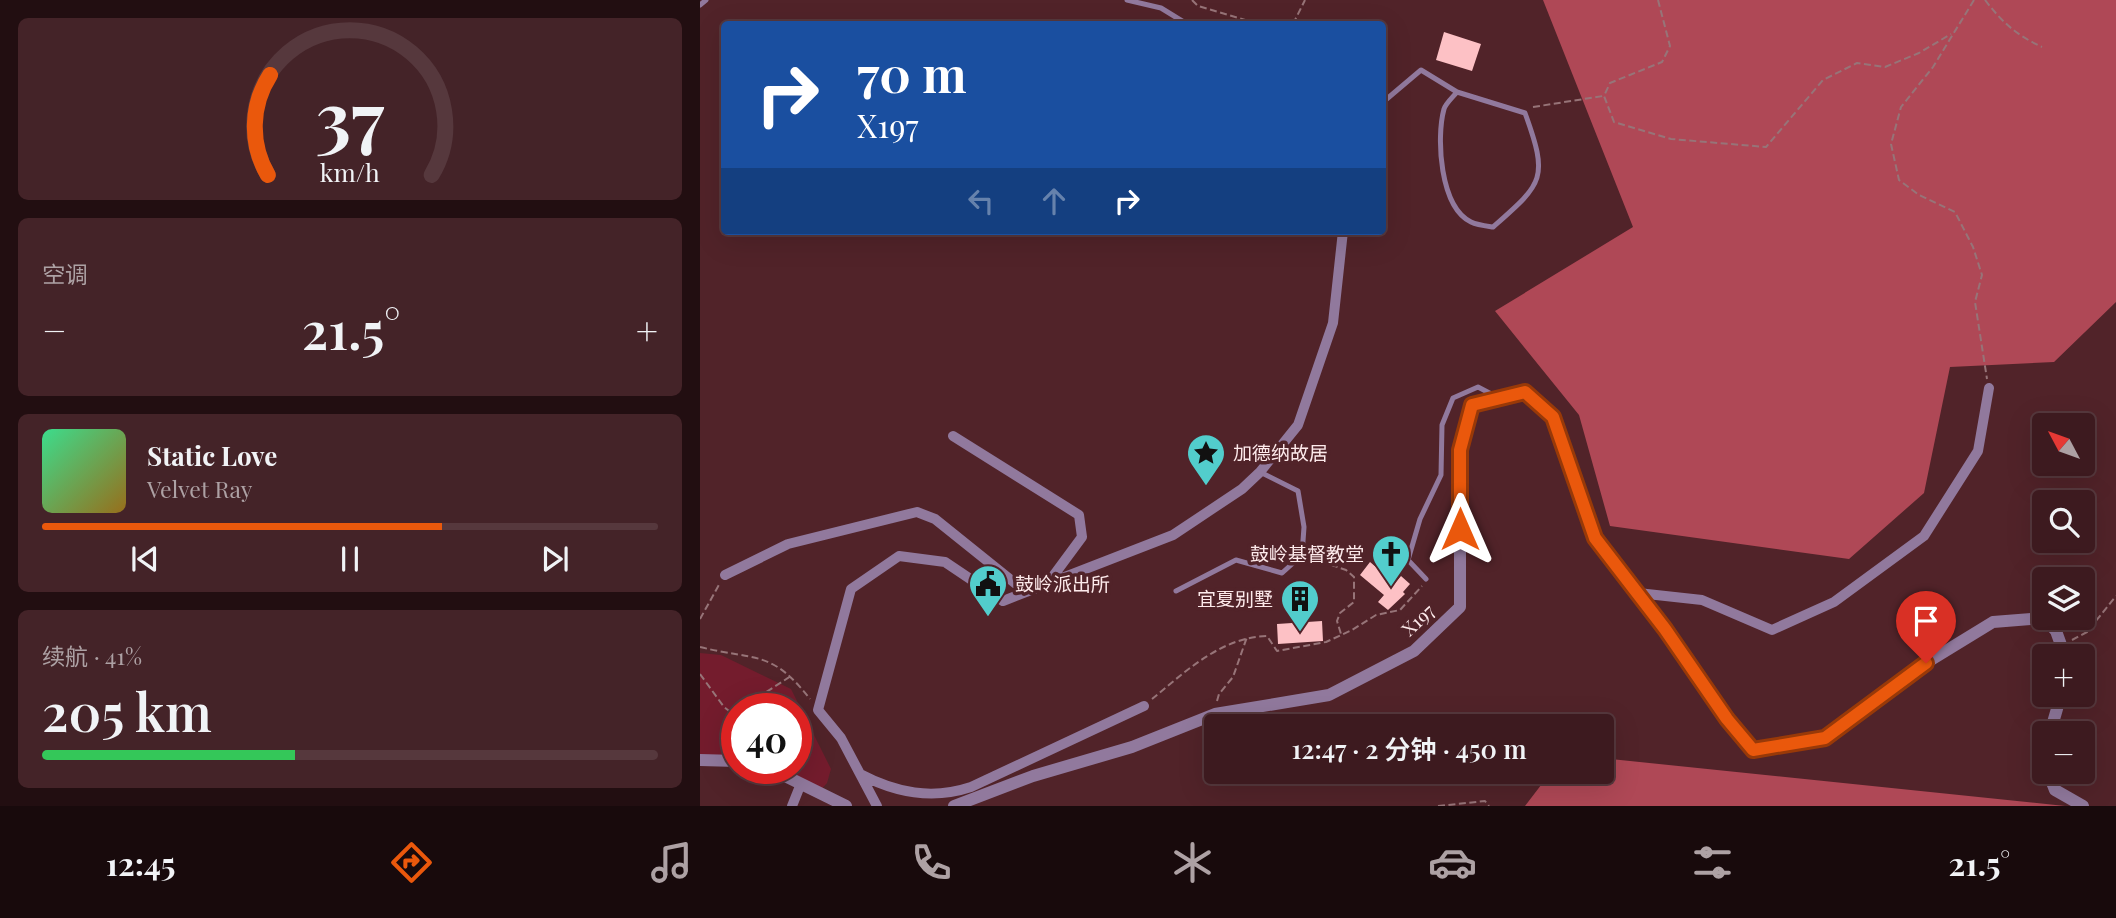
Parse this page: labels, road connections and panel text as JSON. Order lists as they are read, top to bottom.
{
  "streets": {
    "street": ["X197"]
  },
  "places": {
    "place": ["加德纳故居"],
    "church": ["鼓岭基督教堂"],
    "public building": ["鼓岭派出所"],
    "building": ["宜夏别墅"]
  },
  "north": "top left",
  "page": {
    "turn": ["70 m", "X197"],
    "tile": [
      "空调",
      ["续航 · 41%", "205 km"]
    ],
    "heat": ["−", "21.5°", "+"],
    "map_buttons": ["+", "−"],
    "song": ["Static Love", "Velvet Ray"],
    "limit": "40",
    "trip": "12:47 · 2 分钟 · 450 m",
    "tabs": ["12:45", "21.5°"],
    "gauge": ["37", "km/h"]
  }
}
